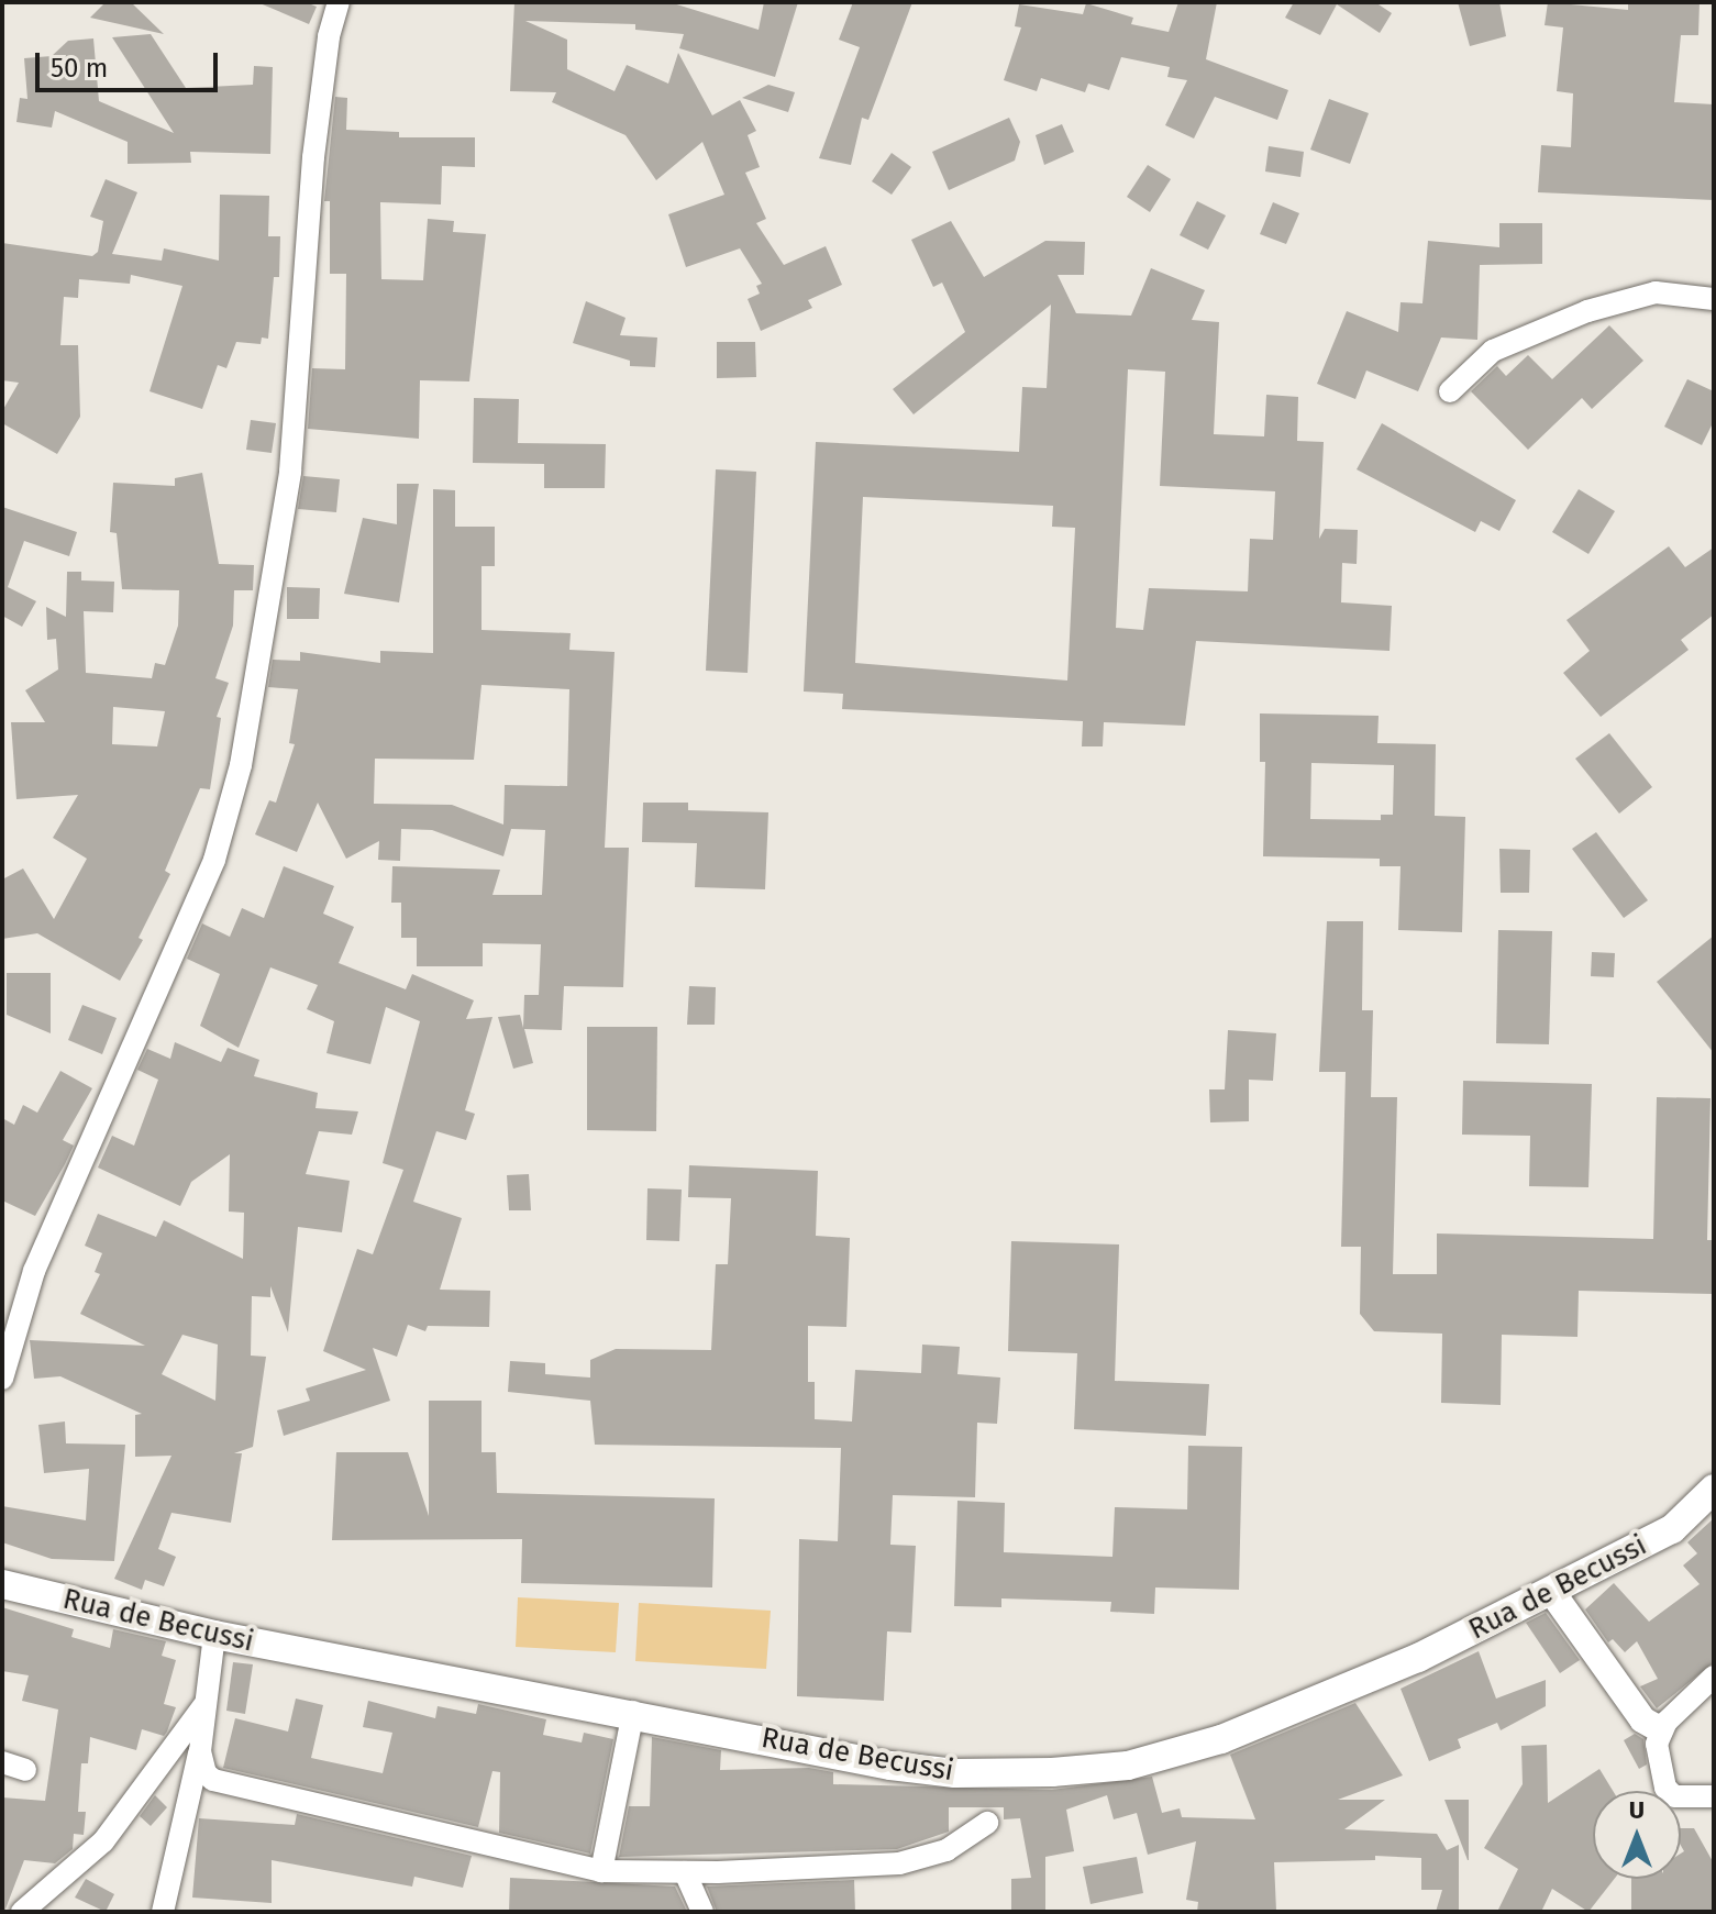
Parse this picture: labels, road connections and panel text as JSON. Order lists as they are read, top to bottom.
{
  "streets": {
    "street": ["Rua de Becussi"]
  },
  "scale_bar": "50 m",
  "north": "top"
}
